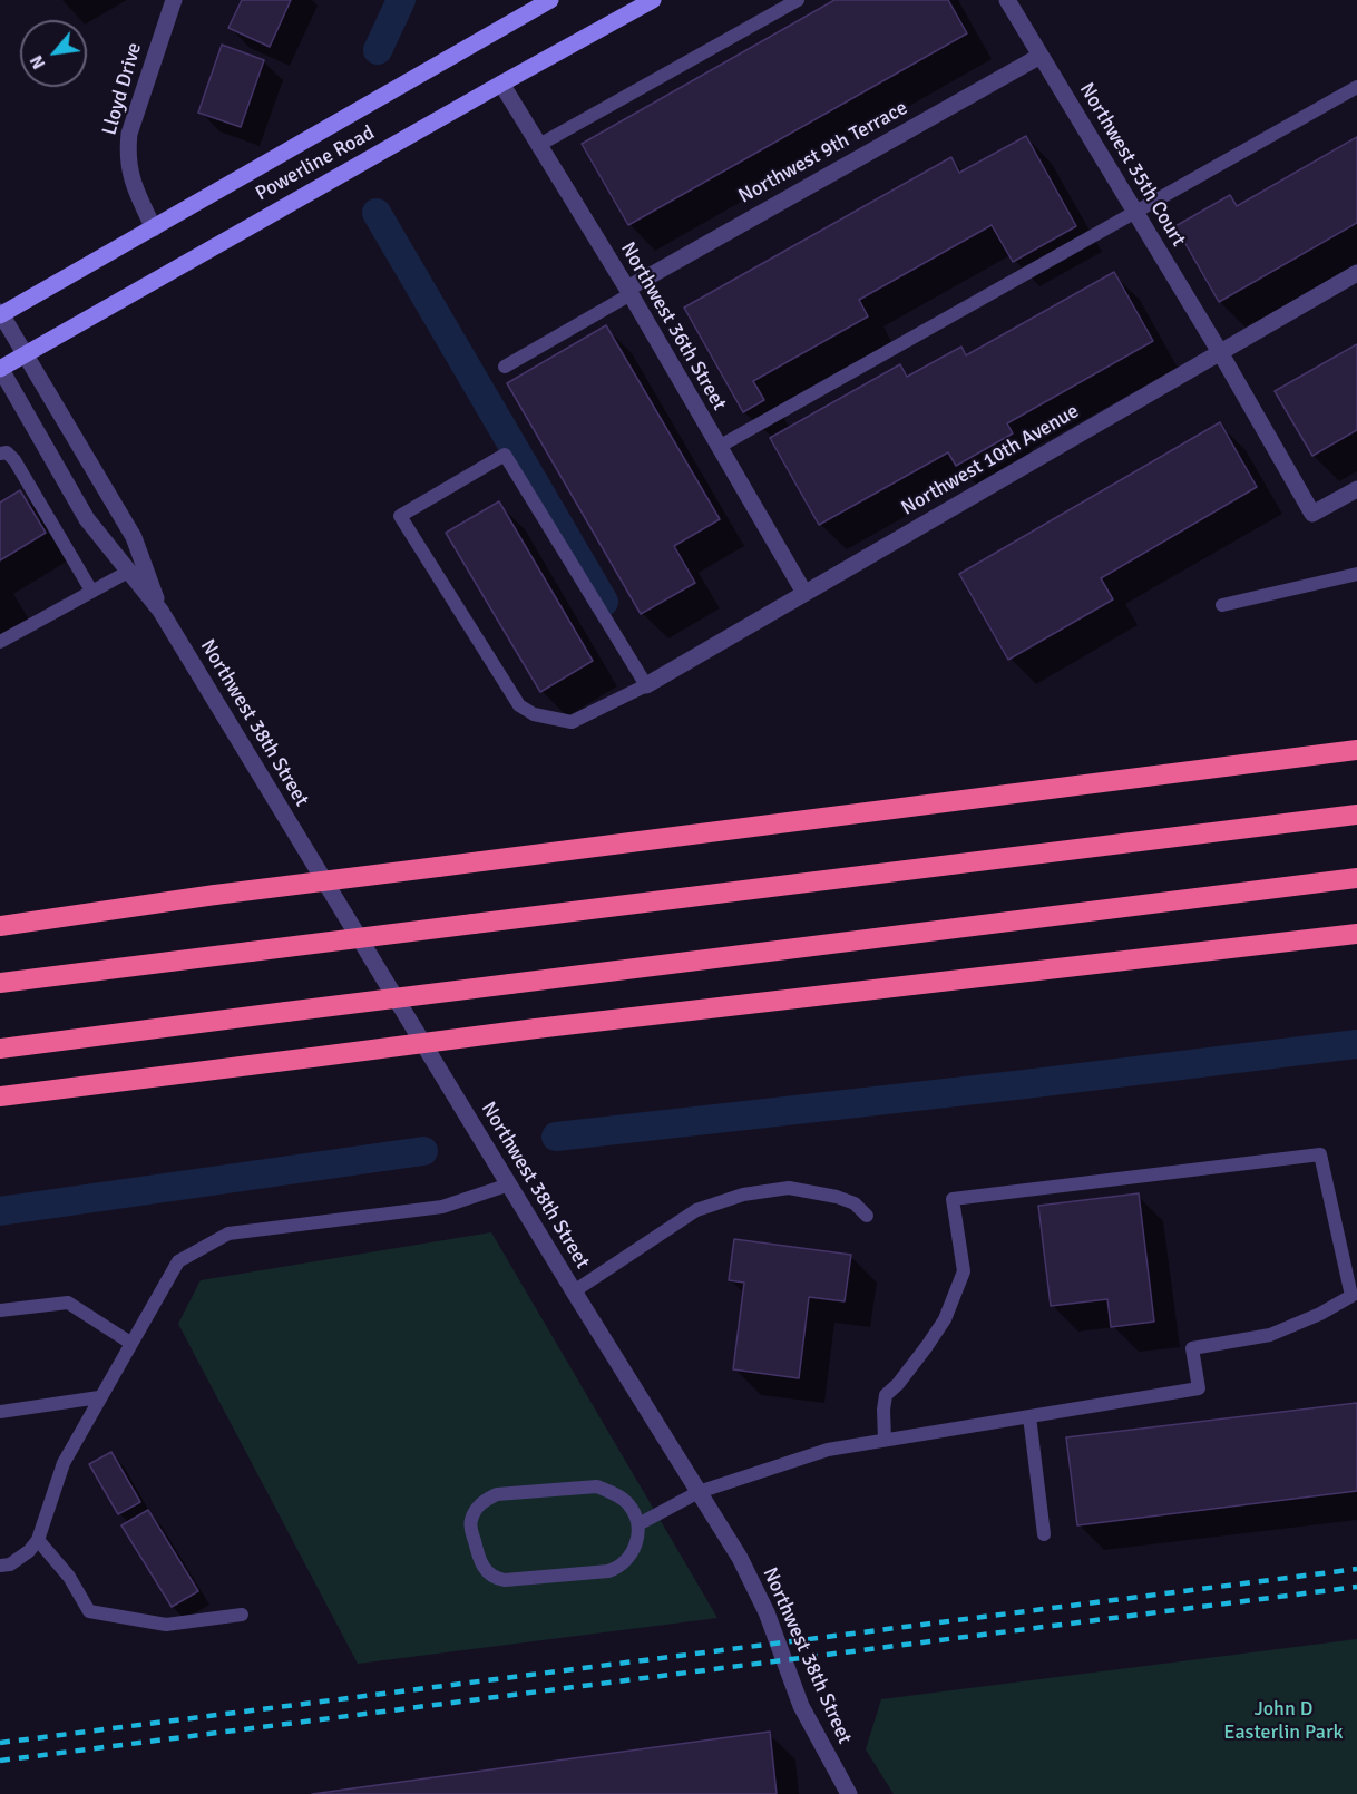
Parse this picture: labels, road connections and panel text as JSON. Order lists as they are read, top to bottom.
{
  "streets": {
    "main road": ["Powerline Road"],
    "street": [
      "Lloyd Drive",
      "Northwest 9th Terrace",
      "Northwest 35th Court",
      "Northwest 36th Street",
      "Northwest 10th Avenue",
      "Northwest 38th Street"
    ]
  },
  "crossings": [
    ["Lloyd Drive", "Powerline Road"],
    ["Northwest 9th Terrace", "Northwest 35th Court"],
    ["Northwest 9th Terrace", "Northwest 36th Street"],
    ["Powerline Road", "Northwest 36th Street"],
    ["Powerline Road", "Northwest 38th Street"],
    ["Northwest 35th Court", "Northwest 10th Avenue"],
    ["Northwest 36th Street", "Northwest 10th Avenue"]
  ],
  "parks": ["John D Easterlin Park"],
  "north": "bottom left"
}
